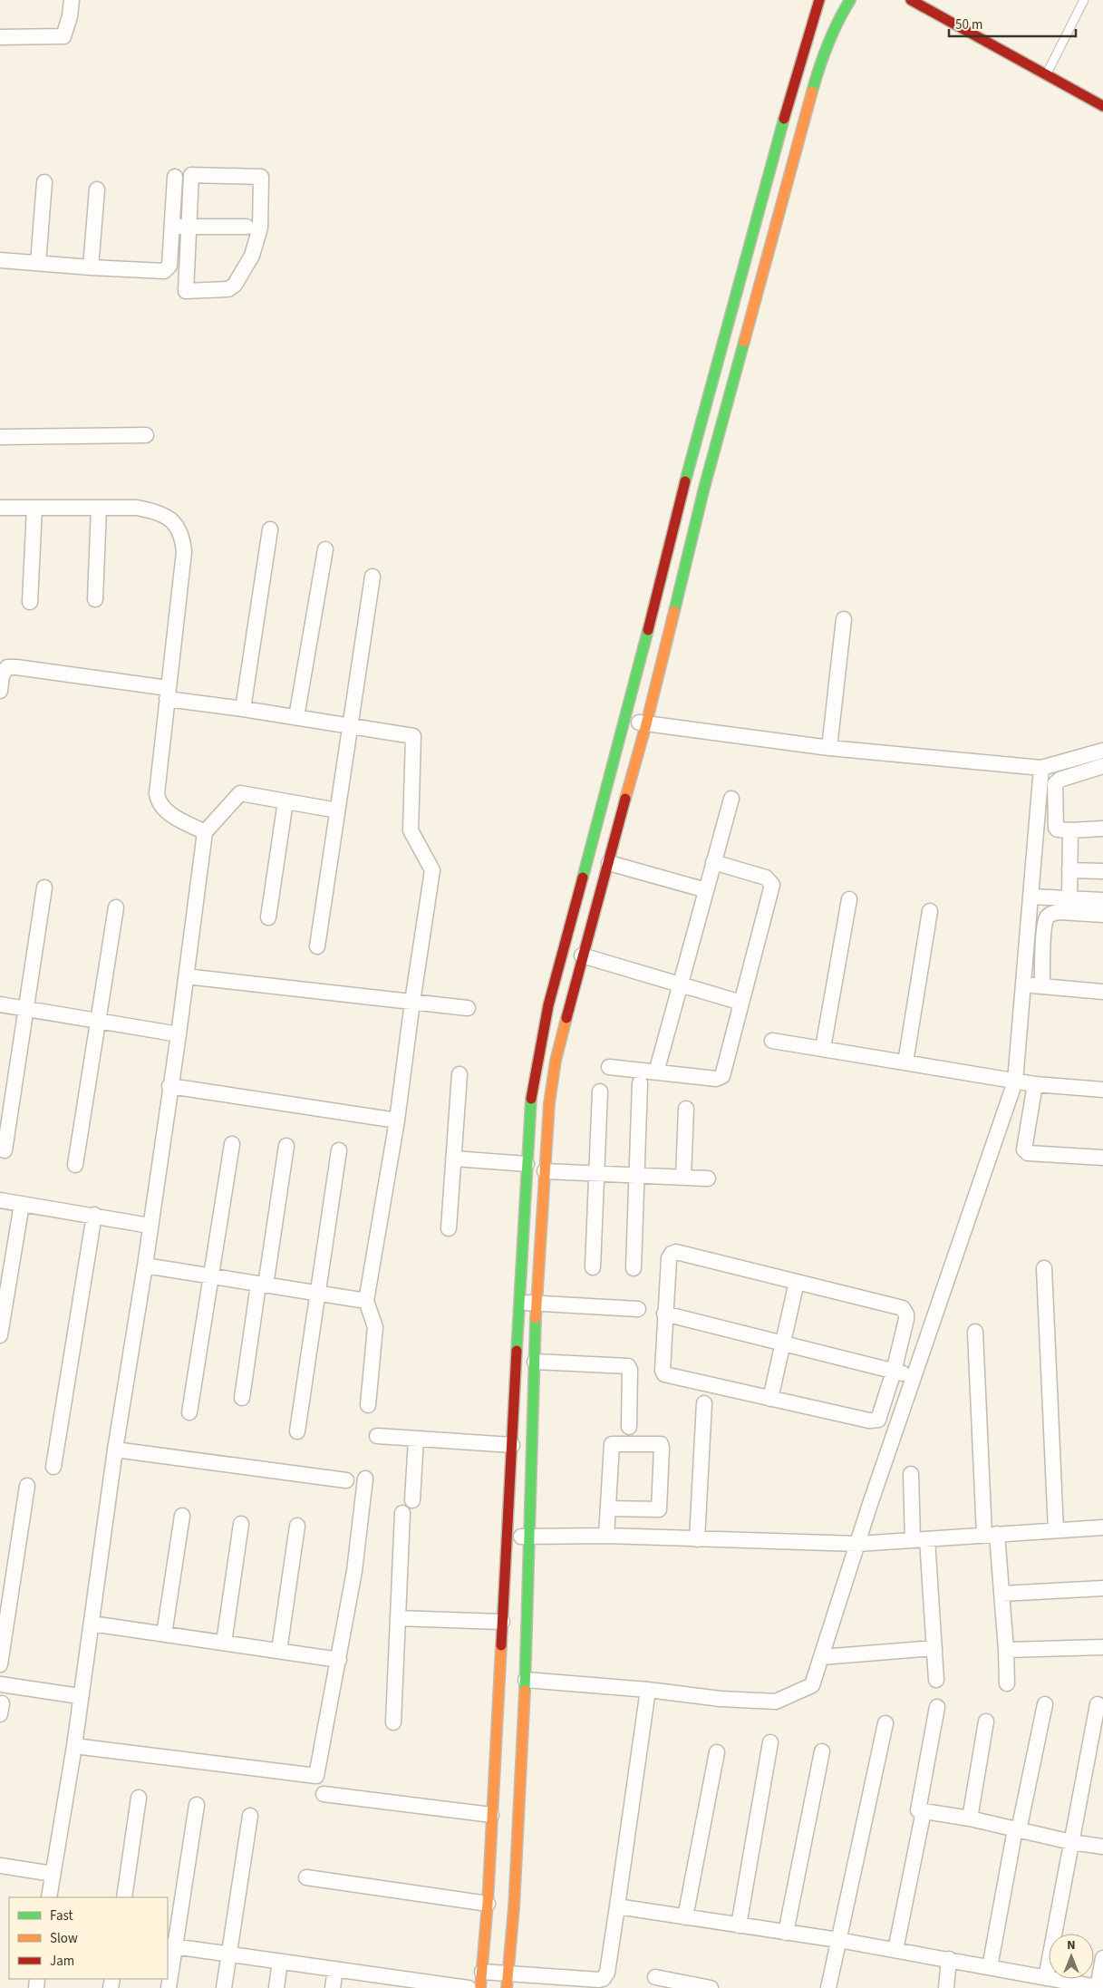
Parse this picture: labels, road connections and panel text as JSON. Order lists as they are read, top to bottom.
{
  "legend": ["Fast", "Slow", "Jam"],
  "scale_bar": "50 m",
  "north": "top"
}
